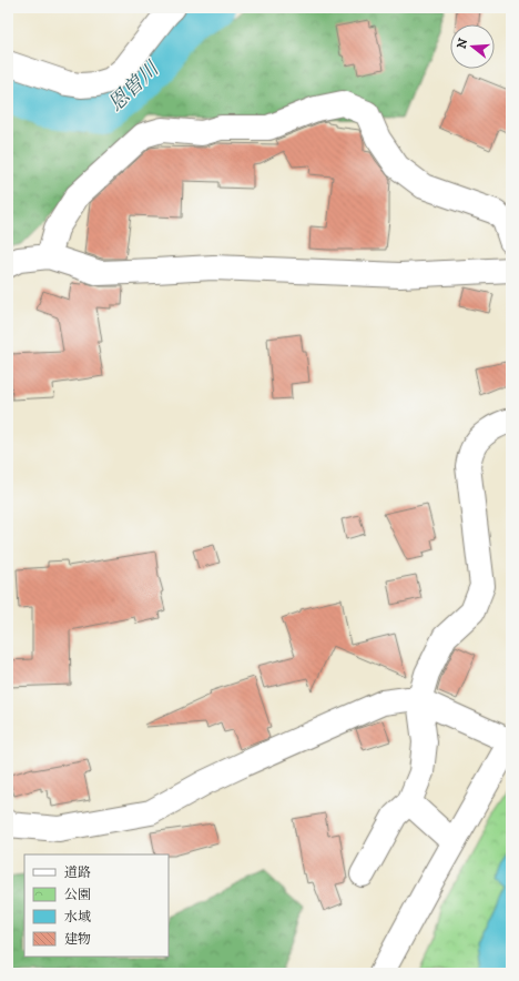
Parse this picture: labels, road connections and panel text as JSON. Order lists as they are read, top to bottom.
{
  "water": ["恩曽川"],
  "legend": [
    "道路",
    "公園",
    "水域",
    "建物"
  ],
  "north": "left"
}
